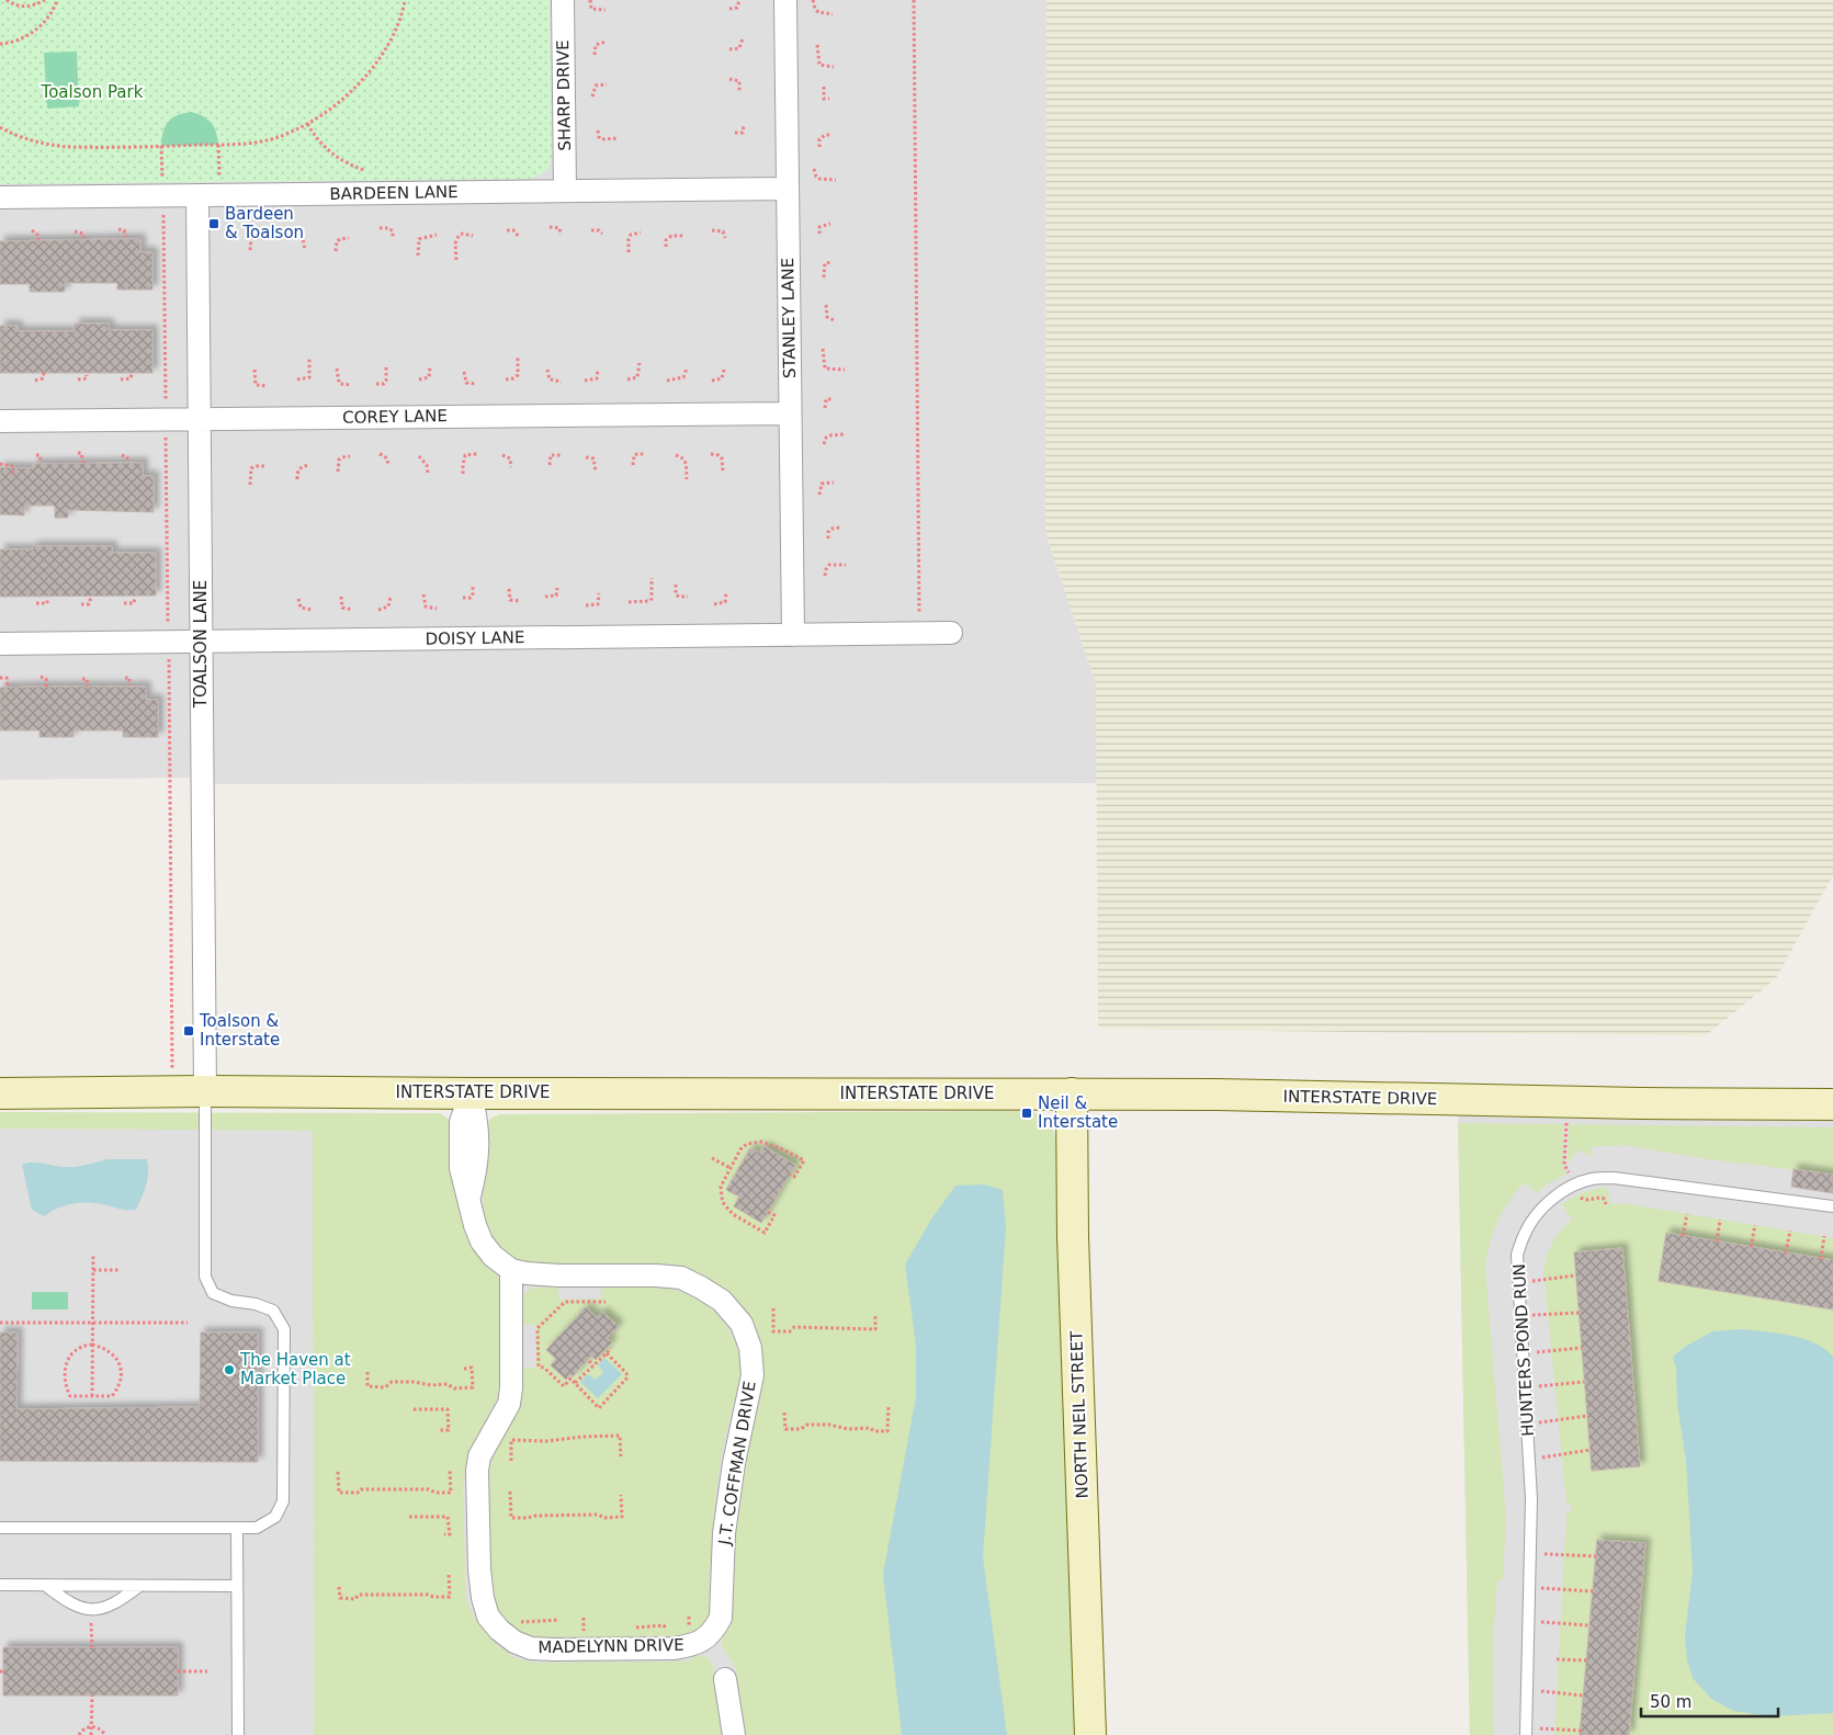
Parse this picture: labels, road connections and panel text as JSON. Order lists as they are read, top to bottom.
{
  "streets": {
    "main road": ["INTERSTATE DRIVE", "NORTH NEIL STREET"],
    "street": [
      "SHARP DRIVE",
      "BARDEEN LANE",
      "STANLEY LANE",
      "COREY LANE",
      "DOISY LANE",
      "TOALSON LANE",
      "J.T. COFFMAN DRIVE",
      "MADELYNN DRIVE"
    ],
    "lane": ["HUNTERS POND RUN"]
  },
  "crossings": [
    ["SHARP DRIVE", "BARDEEN LANE"],
    ["BARDEEN LANE", "STANLEY LANE"],
    ["BARDEEN LANE", "TOALSON LANE"],
    ["STANLEY LANE", "COREY LANE"],
    ["STANLEY LANE", "DOISY LANE"],
    ["COREY LANE", "TOALSON LANE"],
    ["DOISY LANE", "TOALSON LANE"],
    ["TOALSON LANE", "INTERSTATE DRIVE"],
    ["INTERSTATE DRIVE", "NORTH NEIL STREET"],
    ["J.T. COFFMAN DRIVE", "MADELYNN DRIVE"]
  ],
  "parks": ["Toalson Park"],
  "places": {
    "transit": ["Bardeen & Toalson", "Toalson & Interstate", "Neil & Interstate"],
    "other": ["The Haven at Market Place"]
  },
  "scale_bar": "50 m"
}
